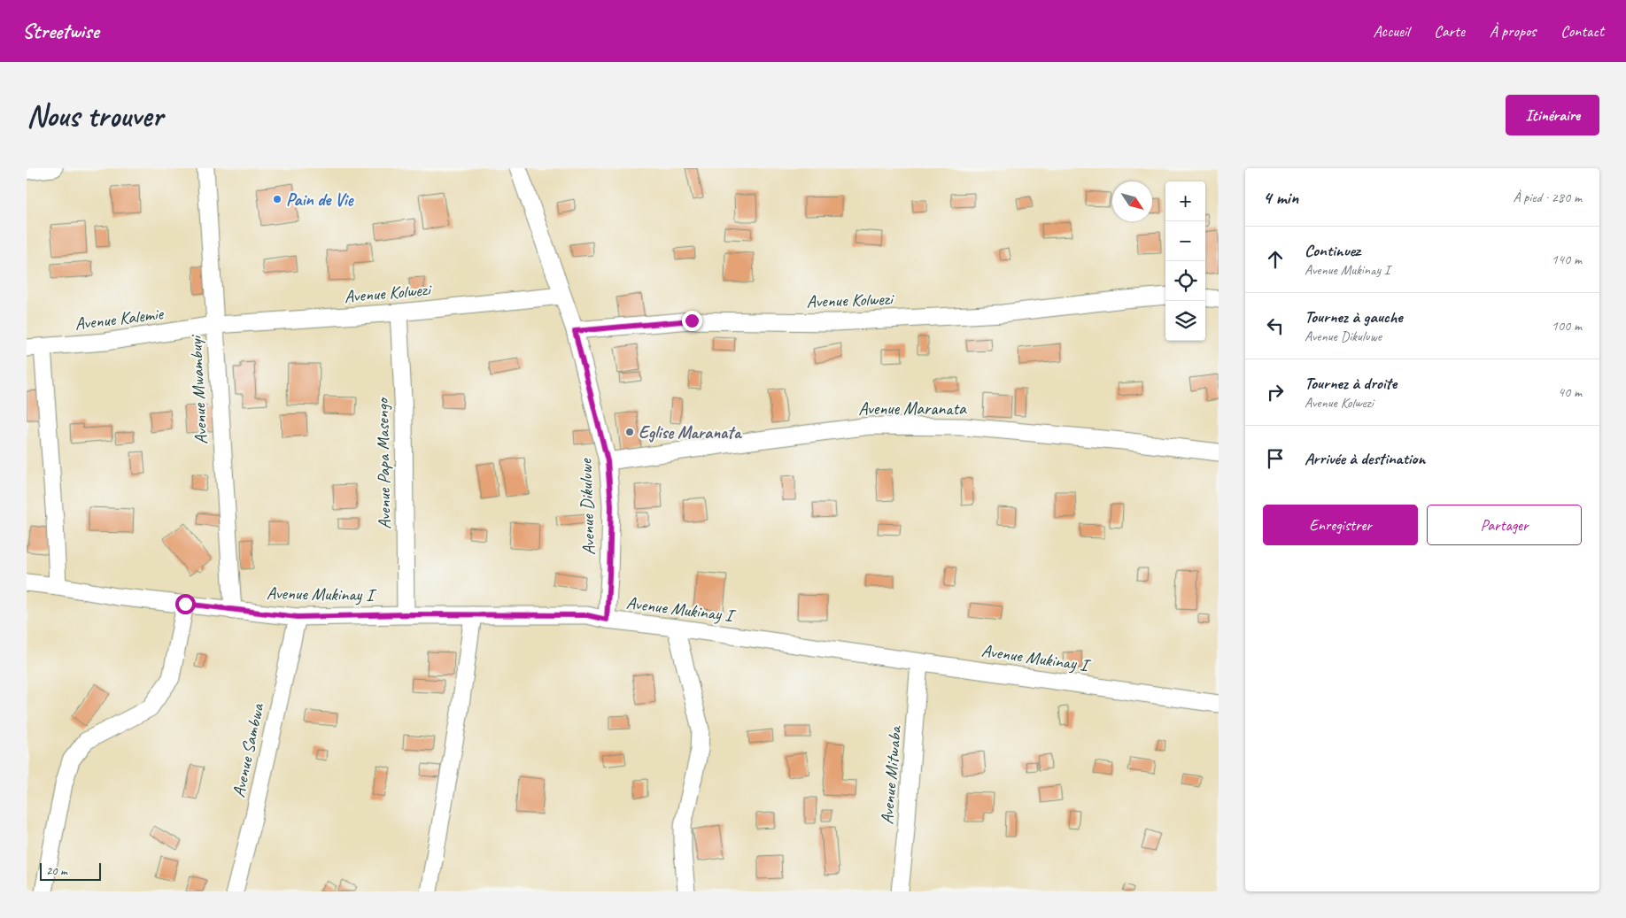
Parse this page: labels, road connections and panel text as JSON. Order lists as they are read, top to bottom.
{
  "streets": {
    "street": [
      "Avenue Kolwezi",
      "Avenue Kalemie",
      "Avenue Mwambuyi",
      "Avenue Maranata",
      "Avenue Papa Masengo",
      "Avenue Dikuluwe",
      "Avenue Mukinay I",
      "Avenue Sambwa",
      "Avenue Mitwaba"
    ]
  },
  "crossings": [
    ["Avenue Kolwezi", "Avenue Kalemie"],
    ["Avenue Kolwezi", "Avenue Mwambuyi"],
    ["Avenue Kolwezi", "Avenue Papa Masengo"],
    ["Avenue Kolwezi", "Avenue Dikuluwe"],
    ["Avenue Kalemie", "Avenue Mwambuyi"],
    ["Avenue Mwambuyi", "Avenue Mukinay I"],
    ["Avenue Maranata", "Avenue Dikuluwe"],
    ["Avenue Papa Masengo", "Avenue Mukinay I"],
    ["Avenue Dikuluwe", "Avenue Mukinay I"],
    ["Avenue Mukinay I", "Avenue Sambwa"],
    ["Avenue Mukinay I", "Avenue Mitwaba"]
  ],
  "places": ["Pain de Vie", "Eglise Maranata"],
  "scale_bar": "20 m",
  "north": "bottom right",
  "page": {
    "header": "Streetwise",
    "nav": [
      "Accueil",
      "Carte",
      "À propos",
      "Contact"
    ],
    "buttons": [
      "Itinéraire",
      ["Enregistrer", "Partager"]
    ],
    "title": "Nous trouver",
    "heading": ["4 min", "À pied · 280 m"],
    "map_buttons": ["+", "−"],
    "list": [
      ["Continuez", "Avenue Mukinay I", "140 m"],
      ["Tournez à gauche", "Avenue Dikuluwe", "100 m"],
      ["Tournez à droite", "Avenue Kolwezi", "40 m"],
      "Arrivée à destination"
    ],
    "scale": "20 m"
  }
}
